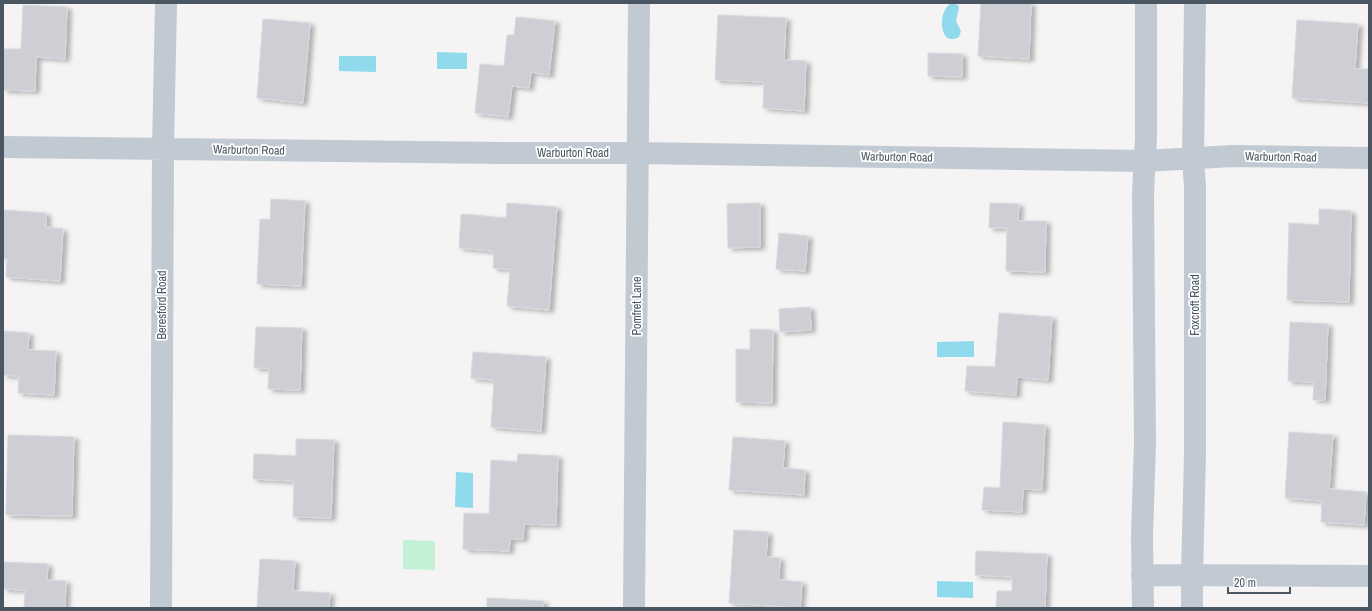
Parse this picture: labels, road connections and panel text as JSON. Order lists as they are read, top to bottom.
{
  "streets": {
    "street": [
      "Warburton Road",
      "Beresford Road",
      "Foxcroft Road",
      "Pomfret Lane"
    ]
  },
  "crossings": [
    ["Warburton Road", "Beresford Road"],
    ["Warburton Road", "Foxcroft Road"],
    ["Warburton Road", "Pomfret Lane"]
  ],
  "scale_bar": "20 m"
}
